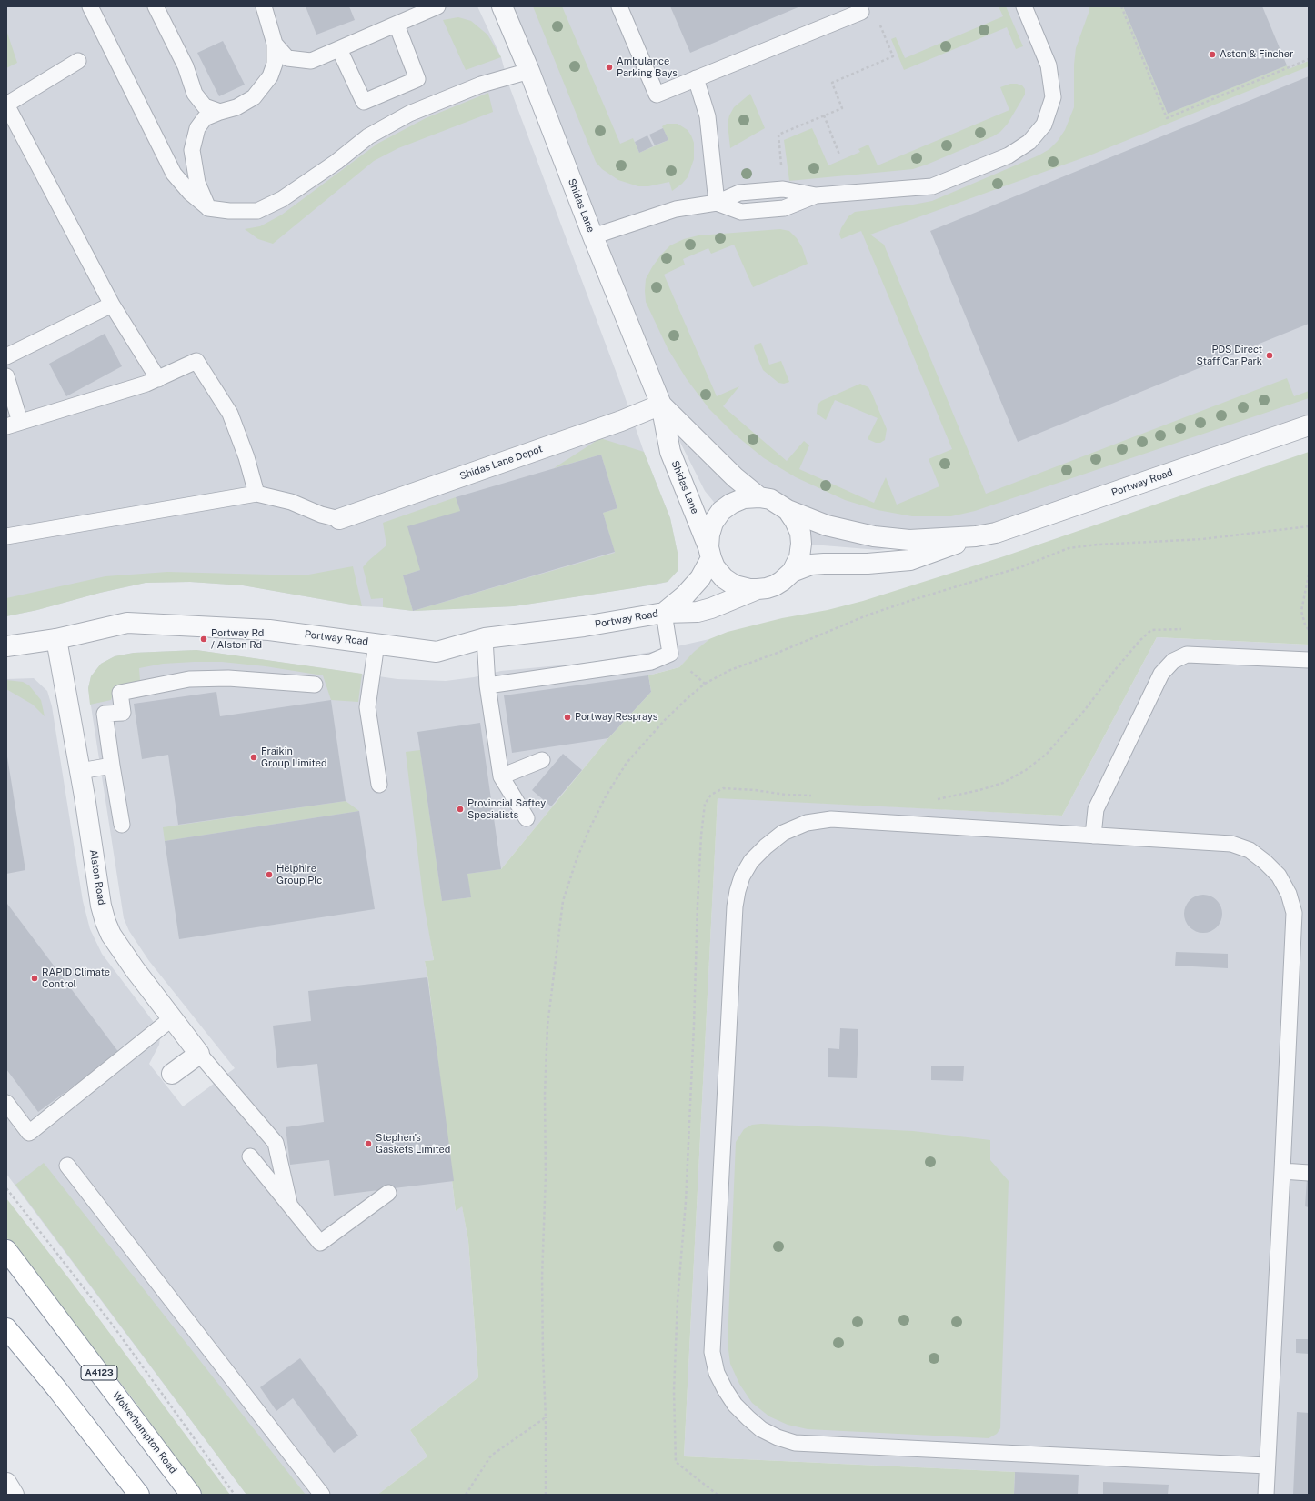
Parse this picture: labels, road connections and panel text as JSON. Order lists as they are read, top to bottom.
{
  "streets": {
    "highway": ["A4123", "Wolverhampton Road"],
    "street": [
      "Shidas Lane",
      "Shidas Lane Depot",
      "Portway Road",
      "Alston Road"
    ]
  },
  "crossings": [
    ["Shidas Lane", "Shidas Lane Depot"],
    ["Shidas Lane", "Portway Road"],
    ["Portway Road", "Alston Road"]
  ],
  "places": [
    "Aston & Fincher",
    "Ambulance Parking Bays",
    "PDS Direct Staff Car Park",
    "Portway Rd / Alston Rd",
    "Portway Resprays",
    "Fraikin Group Limited",
    "Provincial Saftey Specialists",
    "Helphire Group Plc",
    "RAPID Climate Control",
    "Stephen's Gaskets Limited"
  ]
}
